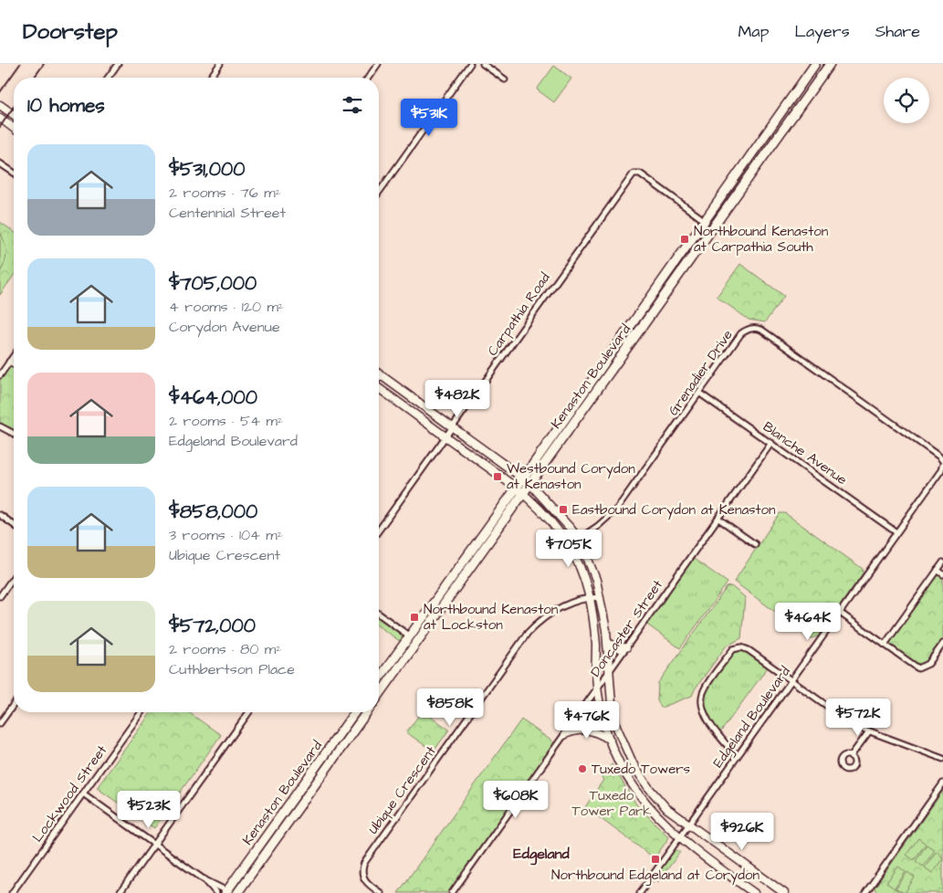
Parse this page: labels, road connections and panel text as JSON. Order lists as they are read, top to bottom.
{
  "streets": {
    "main road": ["Kenaston Boulevard"],
    "street": [
      "Carpathia Road",
      "Grenadier Drive",
      "Blanche Avenue",
      "Doncaster Street",
      "Edgeland Boulevard",
      "Ubique Crescent",
      "Lockwood Street"
    ]
  },
  "crossings": [
    ["Carpathia Road", "Kenaston Boulevard"],
    ["Grenadier Drive", "Blanche Avenue"],
    ["Grenadier Drive", "Edgeland Boulevard"],
    ["Blanche Avenue", "Doncaster Street"],
    ["Blanche Avenue", "Edgeland Boulevard"]
  ],
  "districts": ["Edgeland"],
  "parks": ["Tuxedo Tower Park"],
  "places": {
    "transit": [
      "Northbound Kenaston at Carpathia South",
      "Westbound Corydon at Kenaston",
      "Eastbound Corydon at Kenaston",
      "Northbound Kenaston at Lockston",
      "Northbound Edgeland at Corydon"
    ],
    "other": ["Tuxedo Towers"]
  },
  "page": {
    "header": "Doorstep",
    "nav": ["Map", "Layers", "Share"],
    "heading": "10 homes",
    "price": [
      "$531K",
      "$482K",
      "$705K",
      "$464K",
      "$858K",
      "$572K",
      "$476K",
      "$608K",
      "$523K",
      "$926K"
    ],
    "list": [
      {
        "name": "$531,000",
        "note": "2 rooms · 76 m² · Centennial Street"
      },
      {
        "name": "$705,000",
        "note": "4 rooms · 120 m² · Corydon Avenue"
      },
      {
        "name": "$464,000",
        "note": "2 rooms · 54 m² · Edgeland Boulevard"
      },
      {
        "name": "$858,000",
        "note": "3 rooms · 104 m² · Ubique Crescent"
      },
      {
        "name": "$572,000",
        "note": "2 rooms · 80 m² · Cuthbertson Place"
      }
    ]
  }
}
